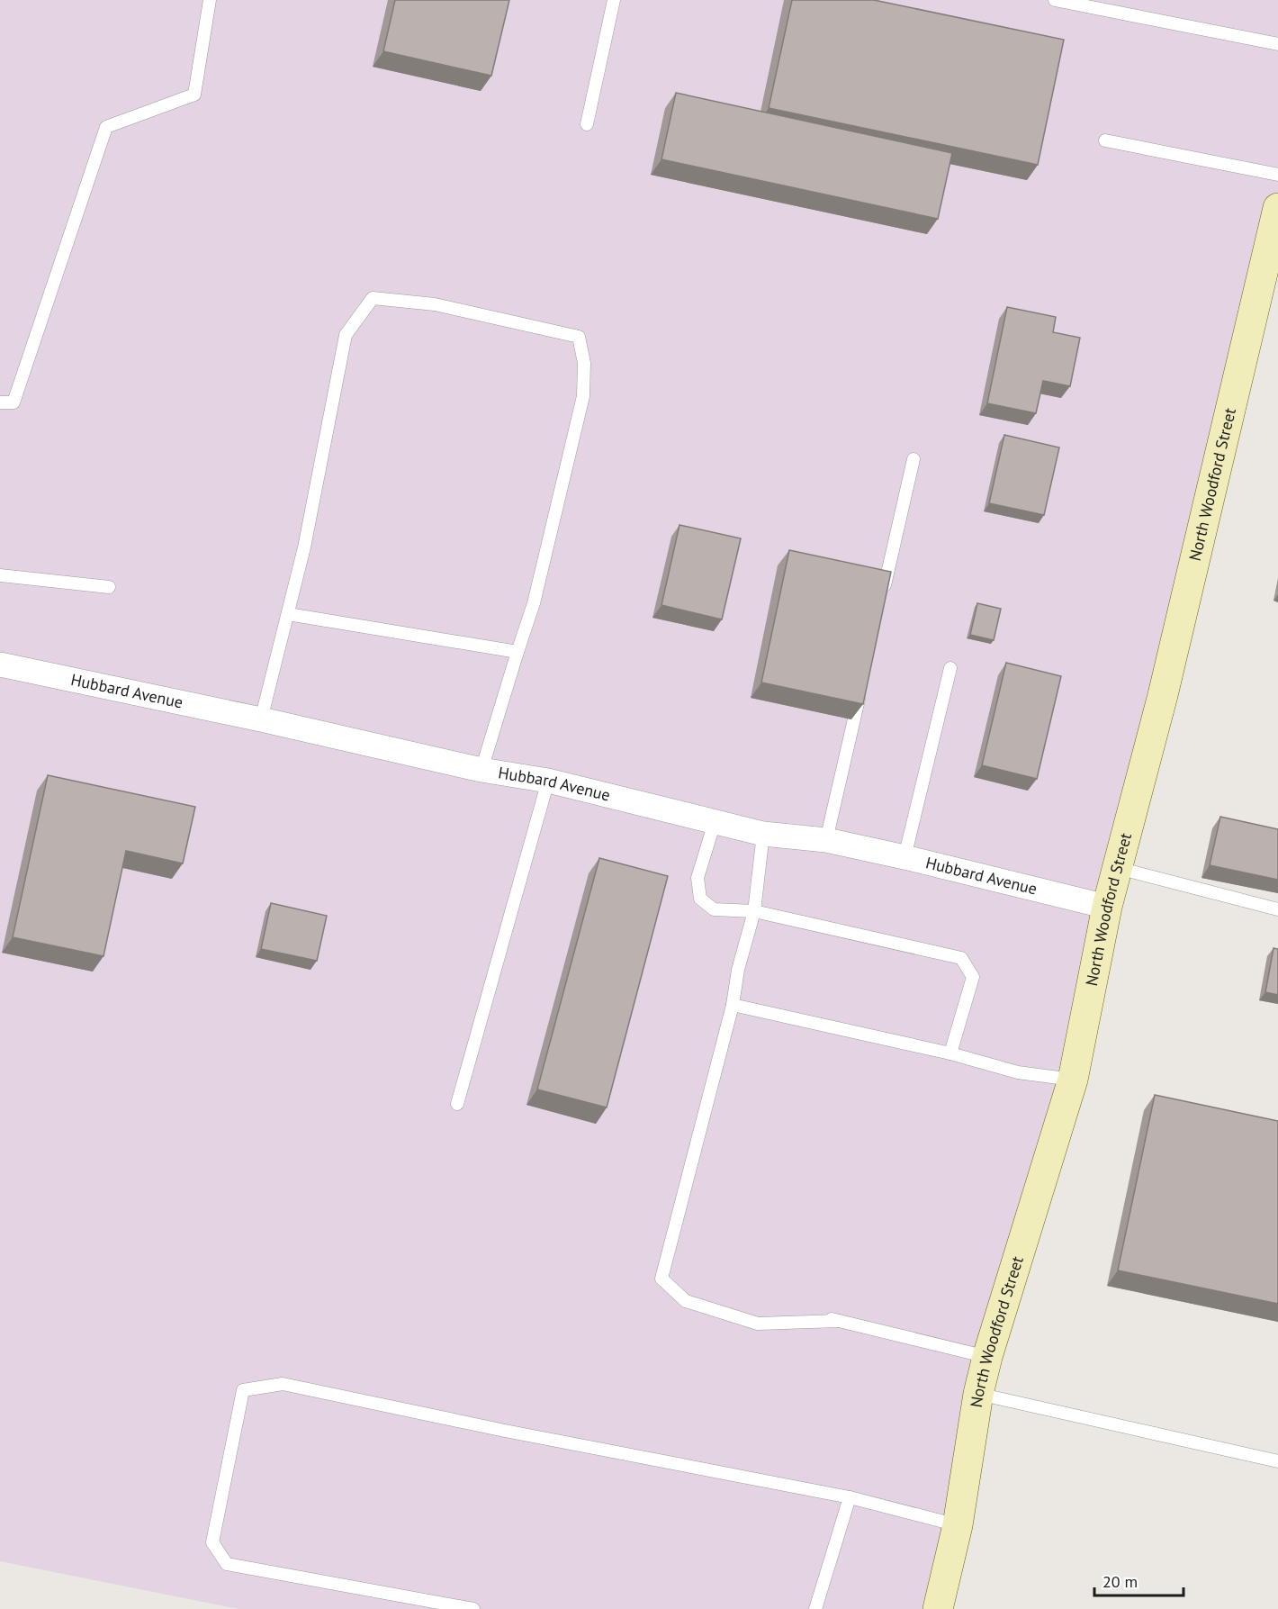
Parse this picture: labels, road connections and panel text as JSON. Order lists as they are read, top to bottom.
{
  "streets": {
    "street": ["North Woodford Street", "Hubbard Avenue"]
  },
  "crossings": [
    ["North Woodford Street", "Hubbard Avenue"]
  ],
  "scale_bar": "20 m"
}
